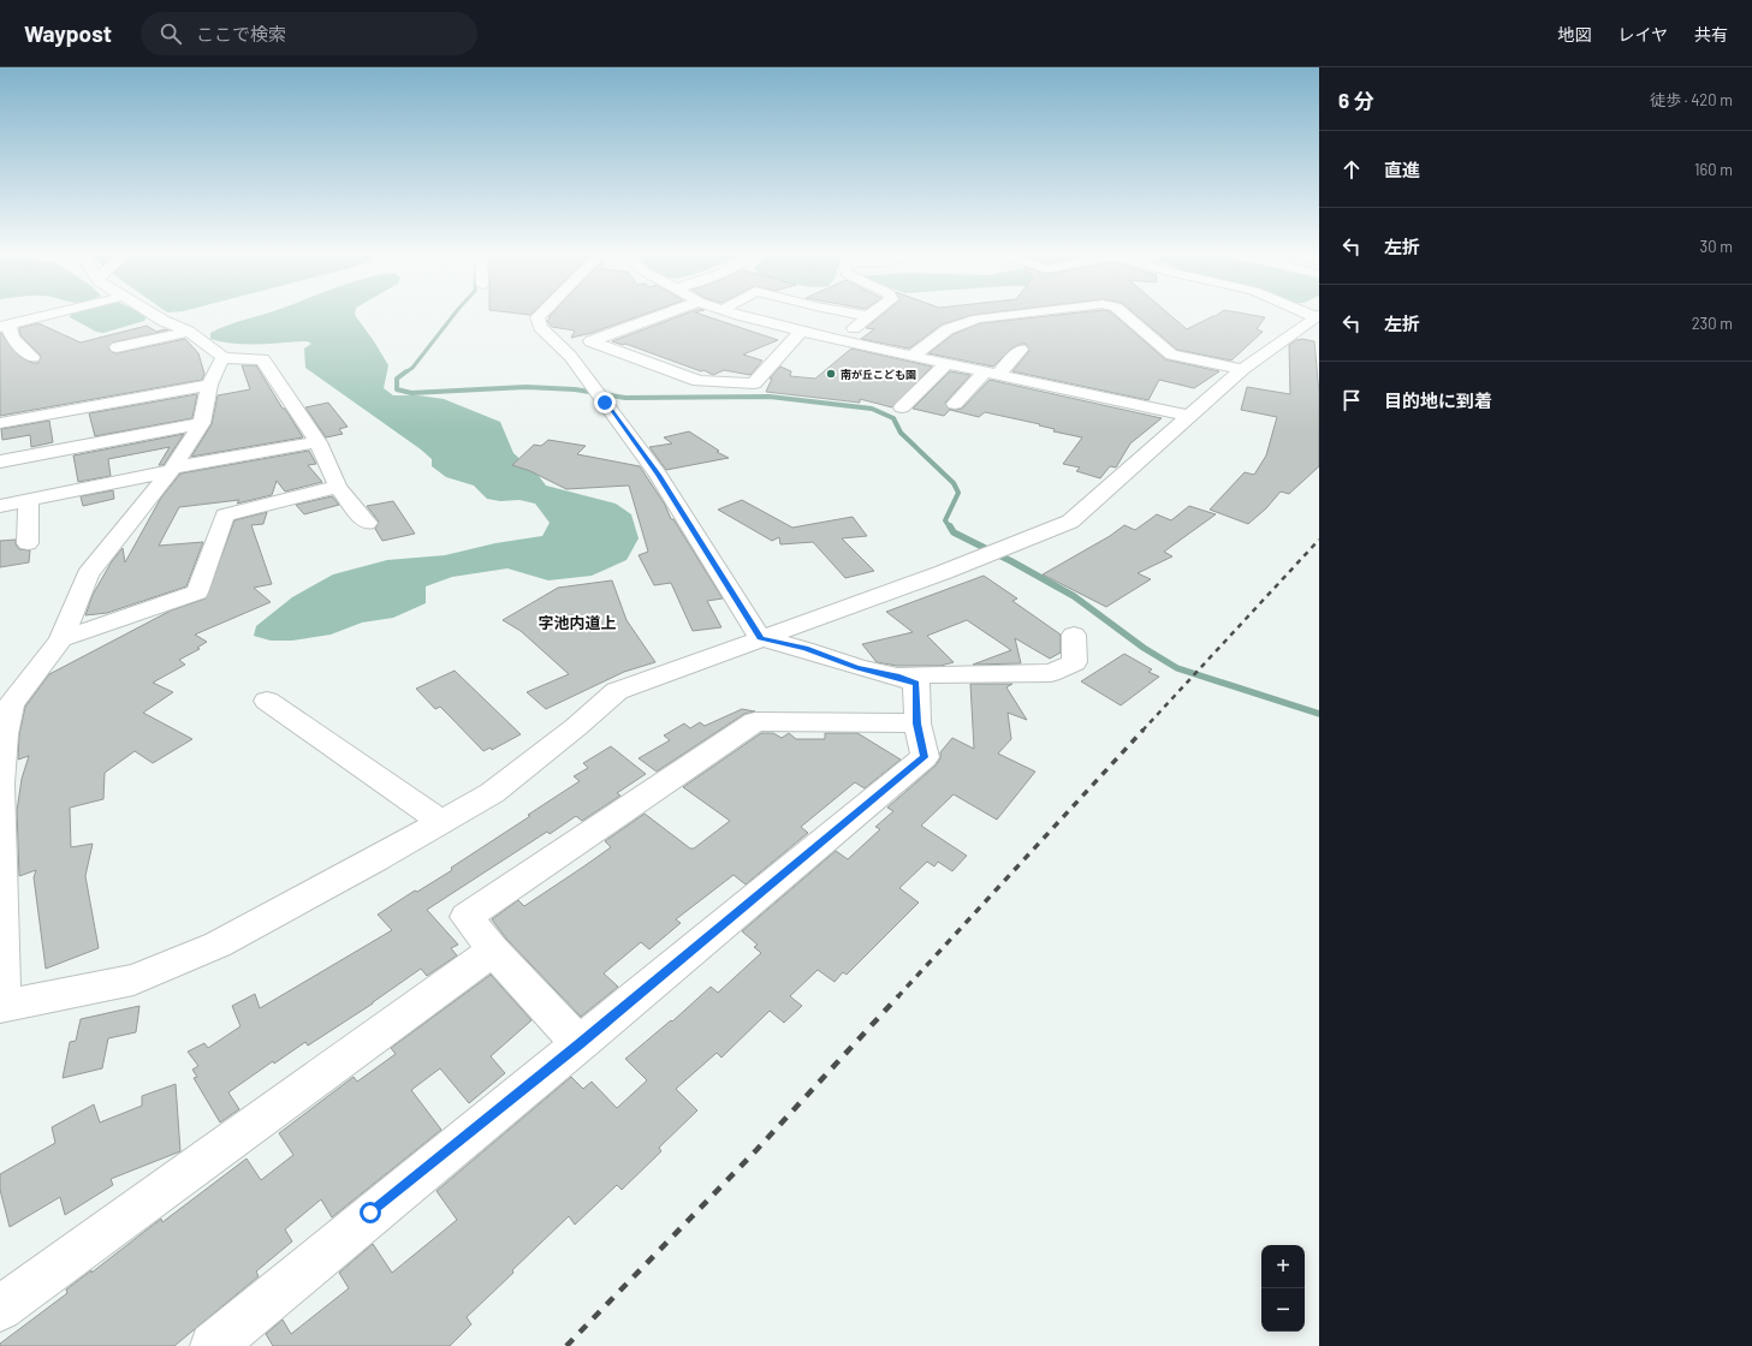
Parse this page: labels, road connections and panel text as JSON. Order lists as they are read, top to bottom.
{
  "districts": ["字池内道上"],
  "places": ["南が丘こども園"],
  "page": {
    "header": "Waypost",
    "search": "ここで検索",
    "nav": ["地図", "レイヤ", "共有"],
    "heading": ["6 分", "徒歩 · 420 m"],
    "list": [
      ["直進", "160 m"],
      ["左折", "30 m"],
      ["左折", "230 m"],
      "目的地に到着"
    ],
    "map_buttons": ["+", "−"]
  }
}
